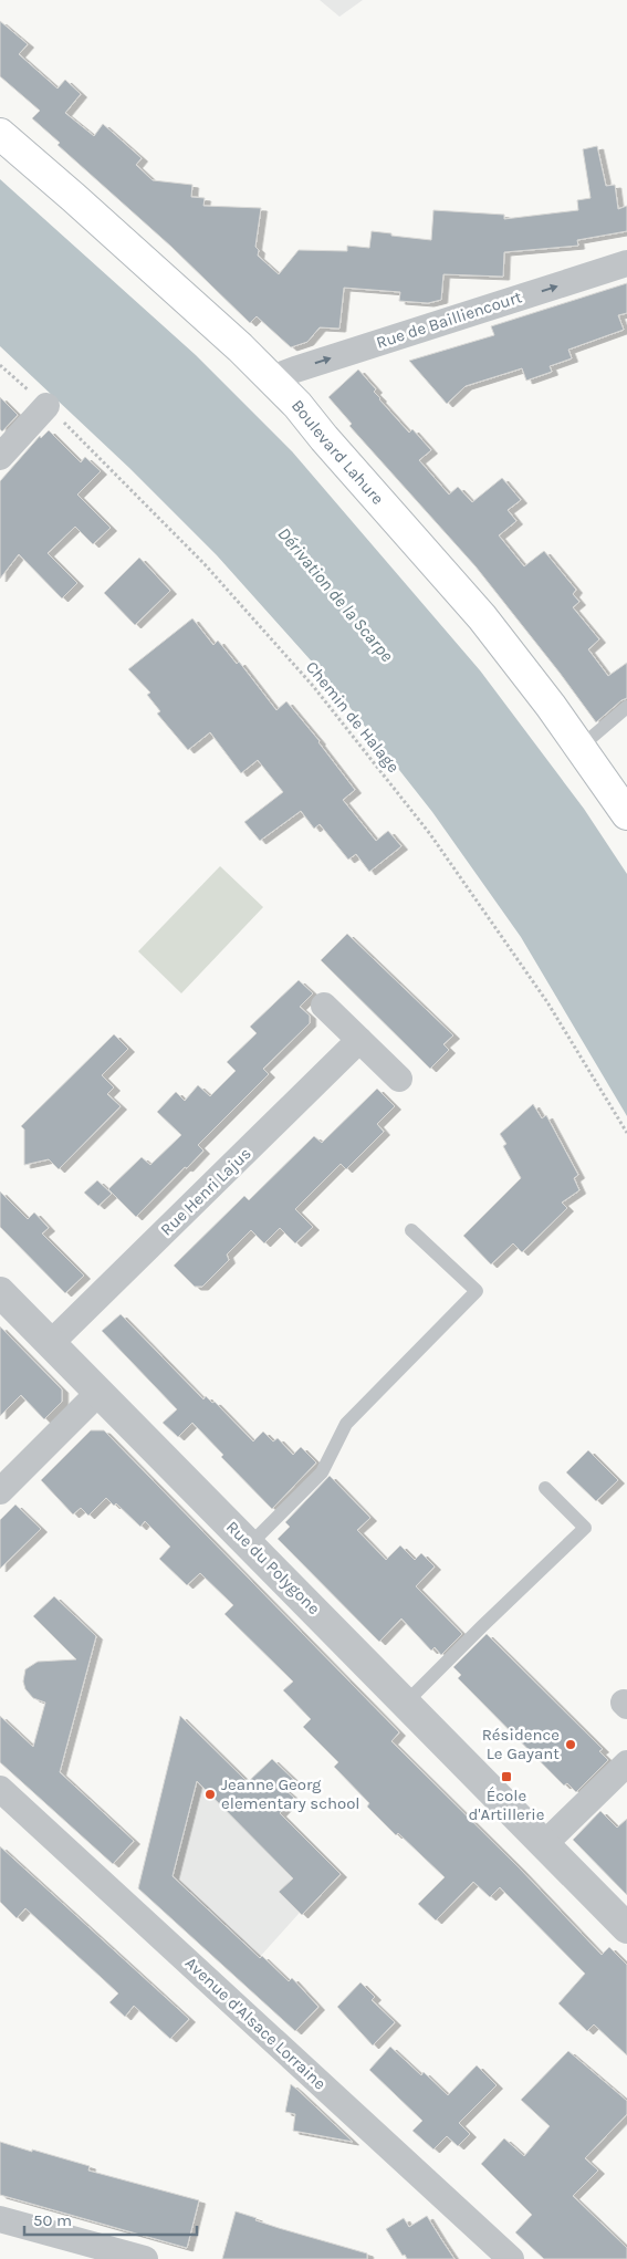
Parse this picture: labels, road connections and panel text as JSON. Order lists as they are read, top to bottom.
{
  "streets": {
    "main road": ["Boulevard Lahure"],
    "street": [
      "Rue de Bailliencourt",
      "Rue Henri Lajus",
      "Rue du Polygone",
      "Avenue d'Alsace Lorraine"
    ],
    "path": ["Chemin de Halage"]
  },
  "crossings": [
    ["Rue de Bailliencourt", "Boulevard Lahure"],
    ["Rue Henri Lajus", "Rue du Polygone"]
  ],
  "one_way": ["Rue de Bailliencourt"],
  "water": ["Dérivation de la Scarpe"],
  "places": {
    "other": ["Résidence Le Gayant", "Jeanne Georg elementary school"],
    "transit": ["École d'Artillerie"]
  },
  "scale_bar": "50 m"
}
